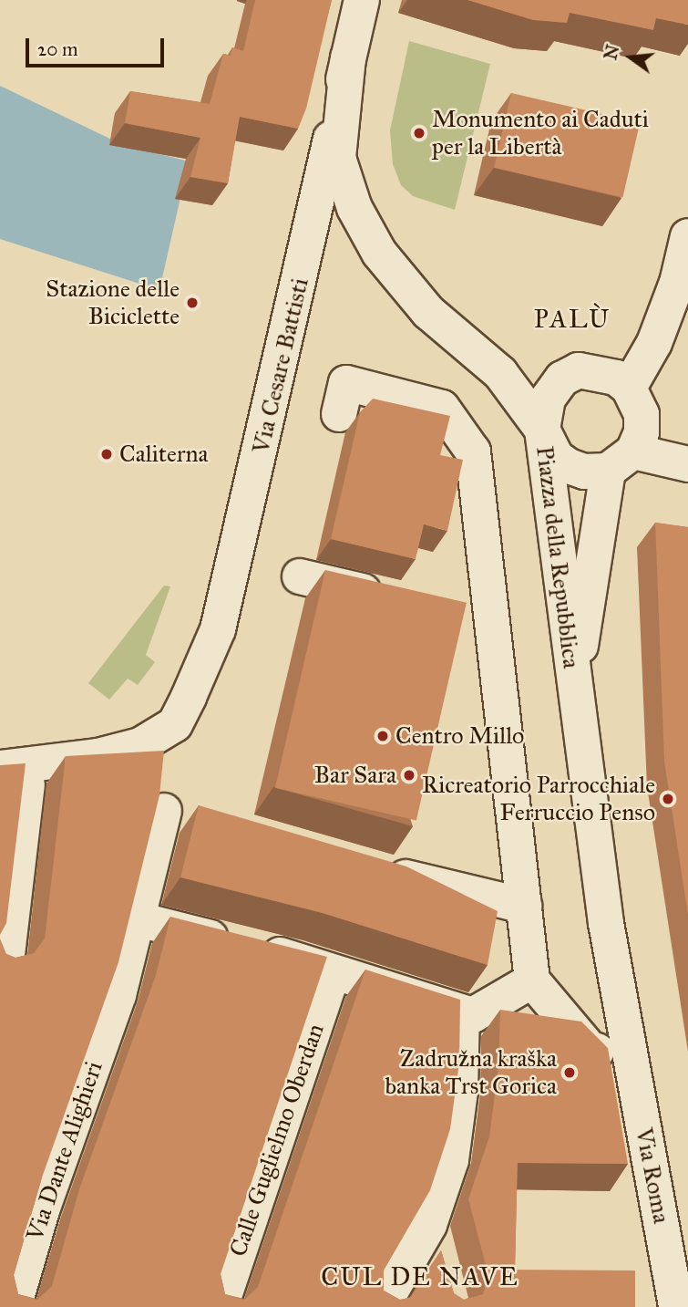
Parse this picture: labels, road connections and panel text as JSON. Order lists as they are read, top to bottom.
{
  "streets": {
    "street": [
      "Via Cesare Battisti",
      "Piazza della Repubblica",
      "Calle Guglielmo Oberdan",
      "Via Dante Alighieri",
      "Via Roma"
    ]
  },
  "crossings": [
    ["Piazza della Repubblica", "Via Roma"]
  ],
  "districts": ["PALÙ", "CUL DE NAVE"],
  "places": [
    "Monumento ai Caduti per la Libertà",
    "Stazione delle Biciclette",
    "Caliterna",
    "Centro Millo",
    "Bar Sara",
    "Ricreatorio Parrocchiale Ferruccio Penso",
    "Zadružna kraška banka Trst Gorica"
  ],
  "scale_bar": "20 m",
  "north": "left"
}
